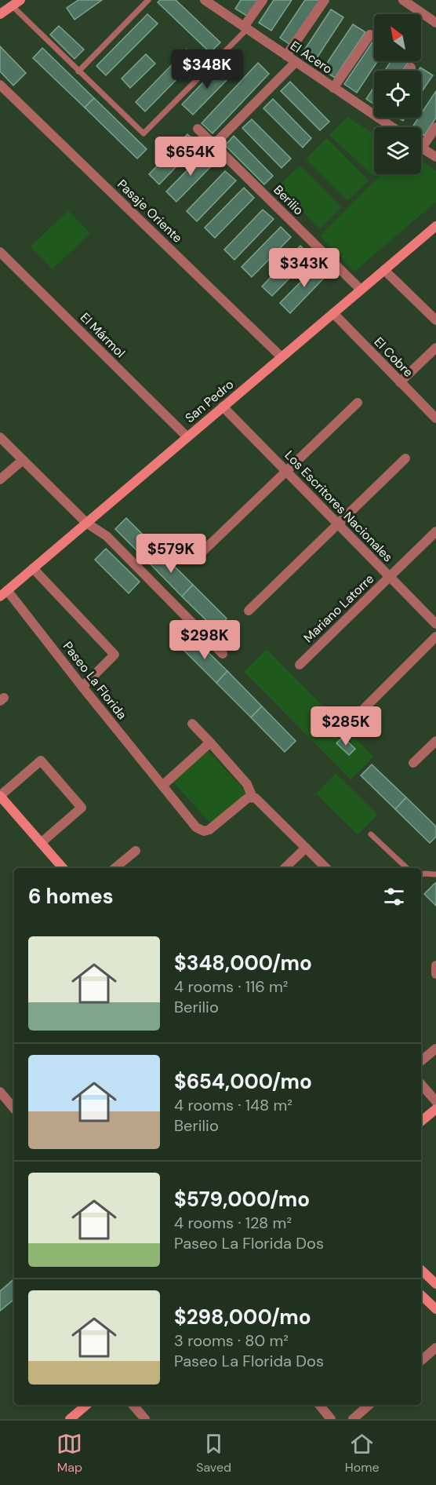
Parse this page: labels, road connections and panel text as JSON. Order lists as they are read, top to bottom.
{
  "streets": {
    "street": [
      "El Acero",
      "Berilio",
      "Pasaje Oriente",
      "El Mármol",
      "El Cobre",
      "San Pedro",
      "Los Escritores Nacionales",
      "Mariano Latorre",
      "Paseo La Florida"
    ]
  },
  "crossings": [
    ["Berilio", "San Pedro"],
    ["Pasaje Oriente", "San Pedro"],
    ["El Mármol", "San Pedro"],
    ["El Cobre", "San Pedro"],
    ["San Pedro", "Los Escritores Nacionales"],
    ["San Pedro", "Paseo La Florida"],
    ["Los Escritores Nacionales", "Mariano Latorre"]
  ],
  "north": "top left",
  "page": {
    "price": [
      "$348K",
      "$654K",
      "$343K",
      "$579K",
      "$298K",
      "$285K"
    ],
    "heading": "6 homes",
    "list": [
      {
        "name": "$348,000/mo",
        "note": "4 rooms · 116 m² · Berilio"
      },
      {
        "name": "$654,000/mo",
        "note": "4 rooms · 148 m² · Berilio"
      },
      {
        "name": "$579,000/mo",
        "note": "4 rooms · 128 m² · Paseo La Florida Dos"
      },
      {
        "name": "$298,000/mo",
        "note": "3 rooms · 80 m² · Paseo La Florida Dos"
      }
    ],
    "tabs": ["Map", "Saved", "Home"]
  }
}
